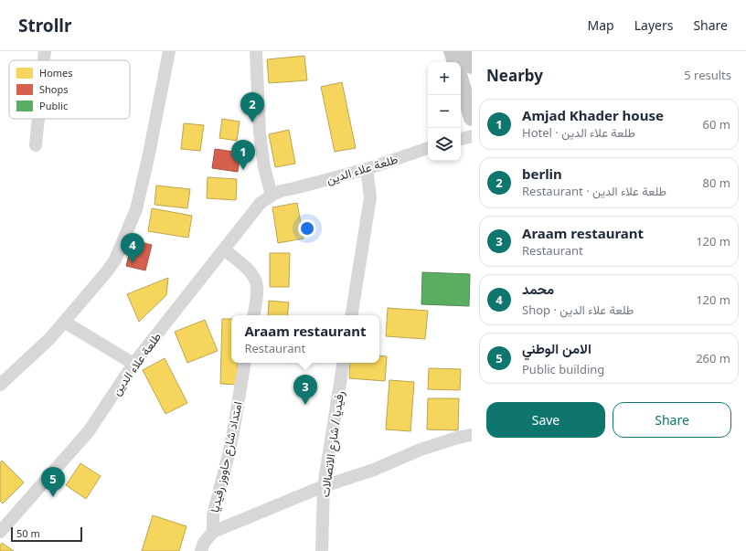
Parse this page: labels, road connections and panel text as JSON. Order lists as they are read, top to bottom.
{
  "streets": {
    "street": ["طلعة علاء الدين", "رفيديا / شارع الاتصالات", "امتداد شارع حاووز رفيديا"]
  },
  "legend": ["Homes", "Shops", "Public"],
  "scale_bar": "50 m",
  "page": {
    "header": "Strollr",
    "nav": ["Map", "Layers", "Share"],
    "heading": ["Nearby", "5 results"],
    "map_buttons": ["+", "−"],
    "pins": [
      "2",
      "1",
      "4",
      "3",
      "5"
    ],
    "list": [
      {
        "mark": "1",
        "name": "Amjad Khader house",
        "note": "Hotel · طلعة علاء الدين",
        "value": "60 m"
      },
      {
        "mark": "2",
        "name": "berlin",
        "note": "Restaurant · طلعة علاء الدين",
        "value": "80 m"
      },
      {
        "mark": "3",
        "name": "Araam restaurant",
        "note": "Restaurant",
        "value": "120 m"
      },
      {
        "mark": "4",
        "name": "محمد",
        "note": "Shop · طلعة علاء الدين",
        "value": "120 m"
      },
      {
        "mark": "5",
        "name": "الامن الوطني",
        "note": "Public building",
        "value": "260 m"
      }
    ],
    "popup": ["Araam restaurant", "Restaurant"],
    "buttons": ["Save", "Share"],
    "scale": "50 m"
  }
}
